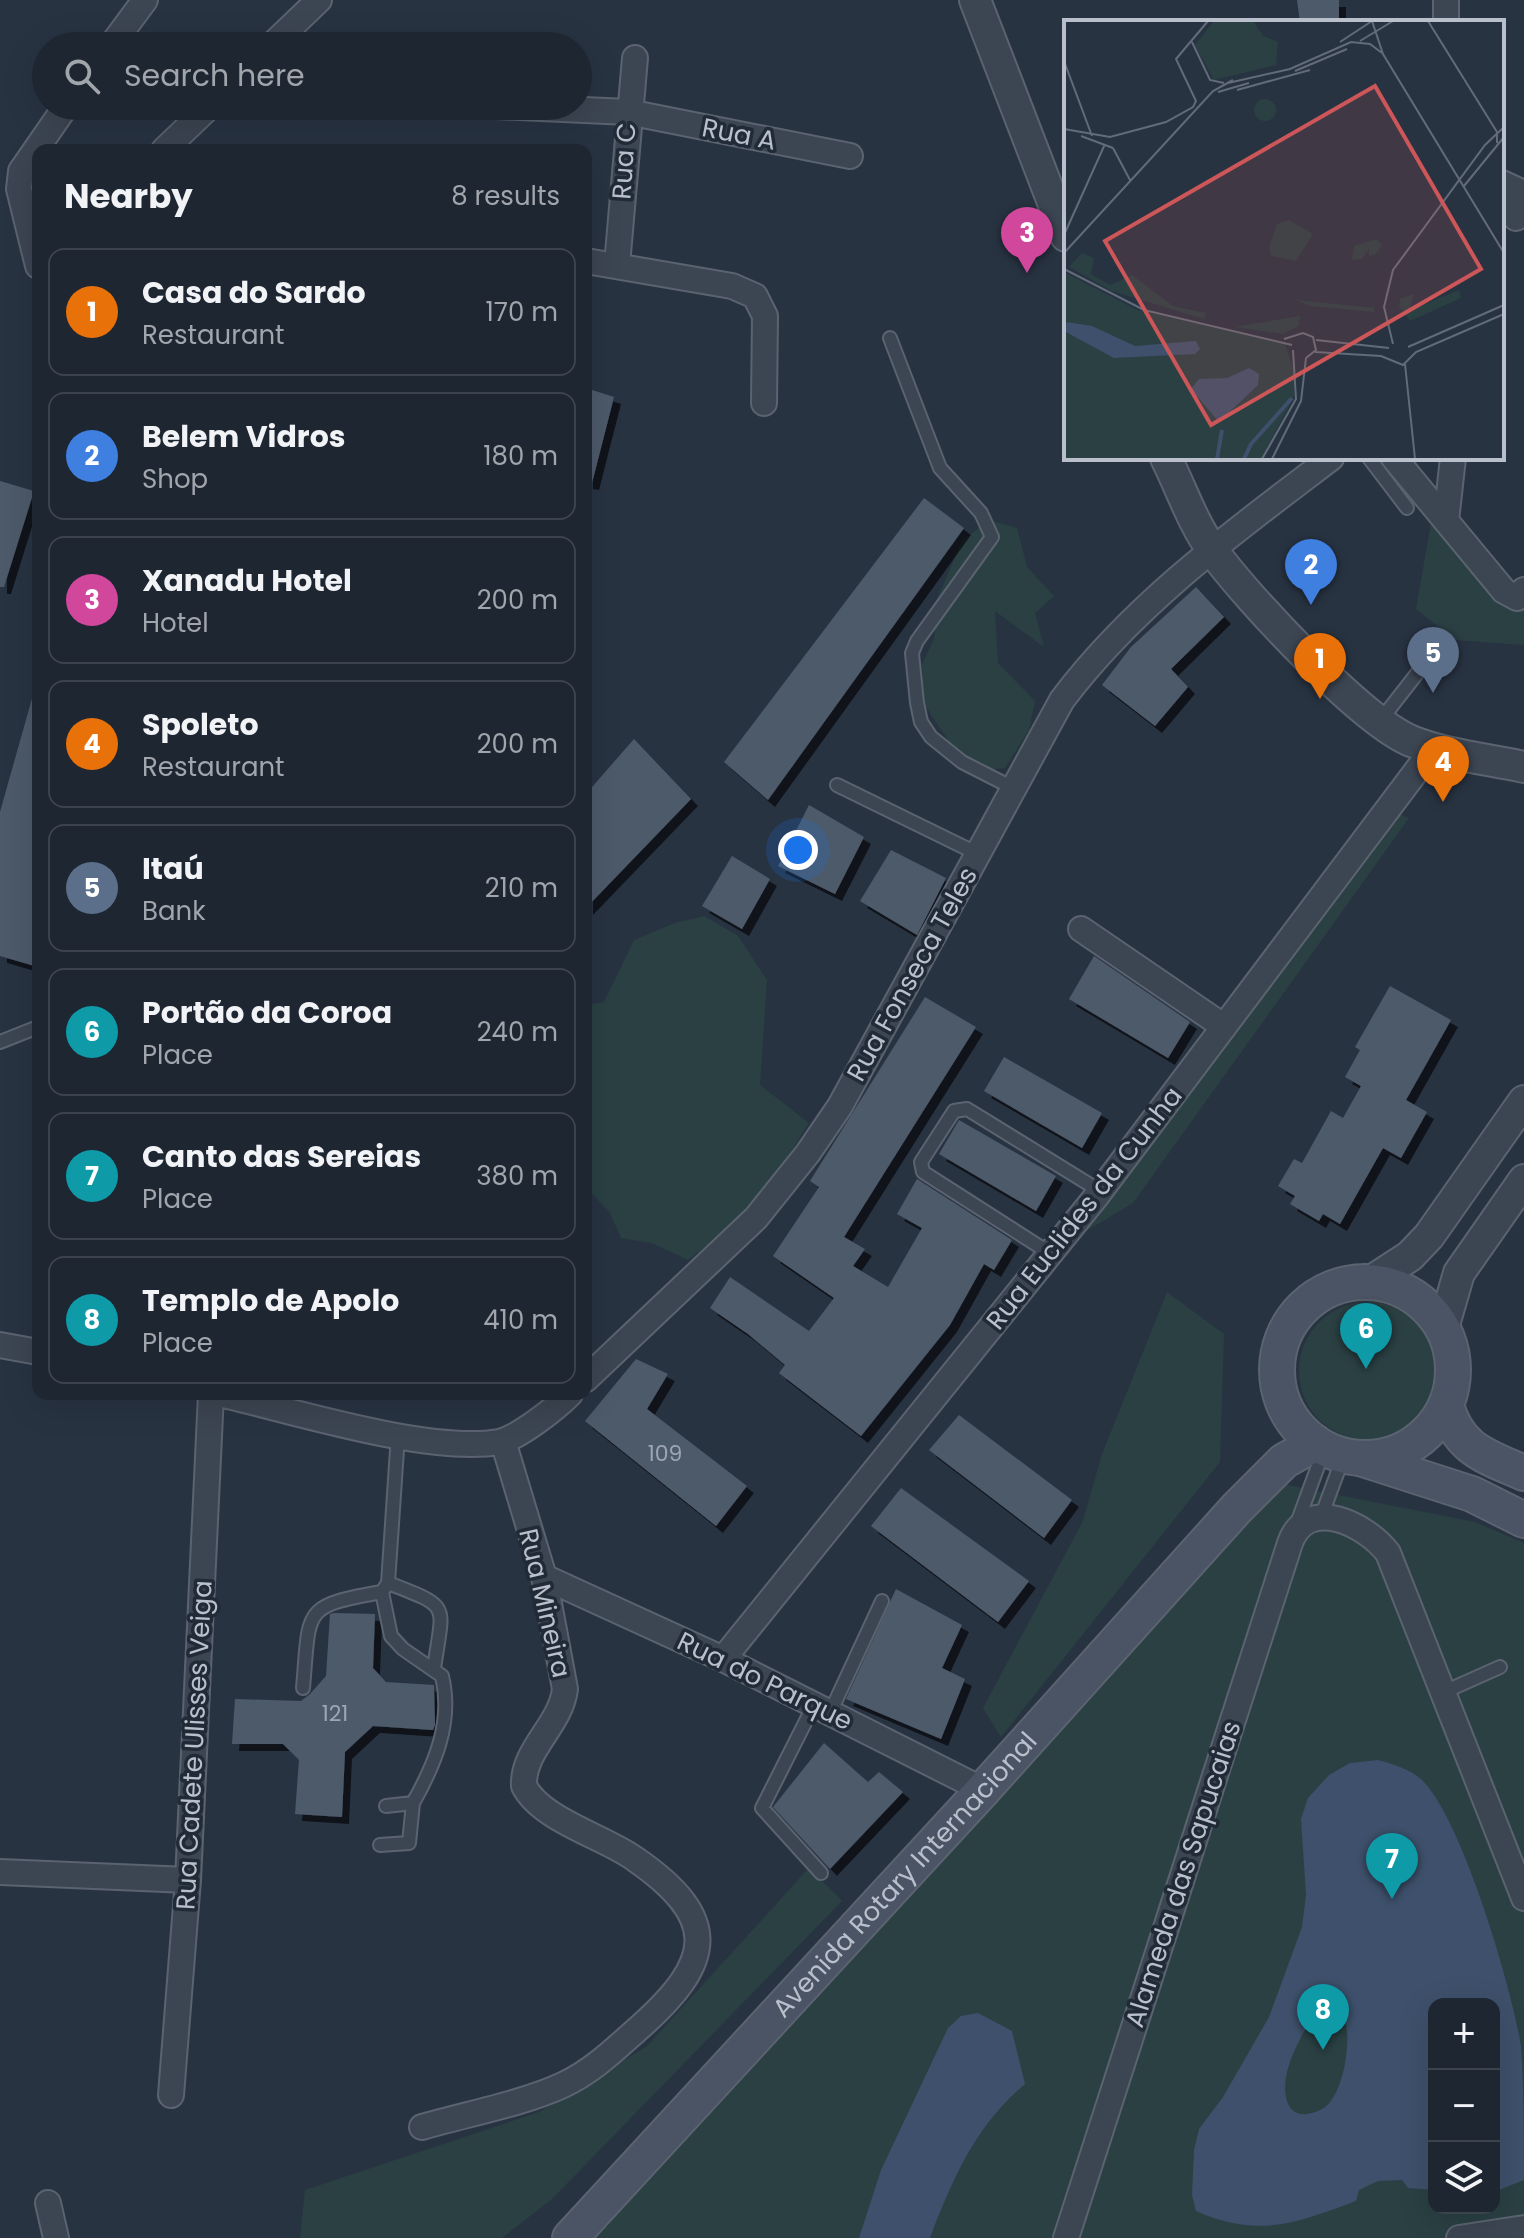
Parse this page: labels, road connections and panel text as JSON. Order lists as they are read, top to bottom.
{
  "streets": {
    "main road": ["Avenida Rotary Internacional"],
    "street": [
      "Rua A",
      "Rua C",
      "Rua Fonseca Teles",
      "Rua Euclides da Cunha",
      "Rua Mineira",
      "Rua do Parque",
      "Rua Cadete Ulisses Veiga",
      "Alameda das Sapucaias"
    ]
  },
  "crossings": [
    ["Rua A", "Rua C"],
    ["Rua Euclides da Cunha", "Rua do Parque"],
    ["Rua Mineira", "Rua do Parque"],
    ["Rua do Parque", "Avenida Rotary Internacional"]
  ],
  "house_numbers": ["109", "121"],
  "page": {
    "search": "Search here",
    "heading": ["Nearby", "8 results"],
    "pins": [
      "3",
      "2",
      "5",
      "1",
      "4",
      "6",
      "7",
      "8"
    ],
    "list": [
      {
        "mark": "1",
        "name": "Casa do Sardo",
        "note": "Restaurant",
        "value": "170 m"
      },
      {
        "mark": "2",
        "name": "Belem Vidros",
        "note": "Shop",
        "value": "180 m"
      },
      {
        "mark": "3",
        "name": "Xanadu Hotel",
        "note": "Hotel",
        "value": "200 m"
      },
      {
        "mark": "4",
        "name": "Spoleto",
        "note": "Restaurant",
        "value": "200 m"
      },
      {
        "mark": "5",
        "name": "Itaú",
        "note": "Bank",
        "value": "210 m"
      },
      {
        "mark": "6",
        "name": "Portão da Coroa",
        "note": "Place",
        "value": "240 m"
      },
      {
        "mark": "7",
        "name": "Canto das Sereias",
        "note": "Place",
        "value": "380 m"
      },
      {
        "mark": "8",
        "name": "Templo de Apolo",
        "note": "Place",
        "value": "410 m"
      }
    ],
    "map_buttons": ["+", "−"]
  }
}
